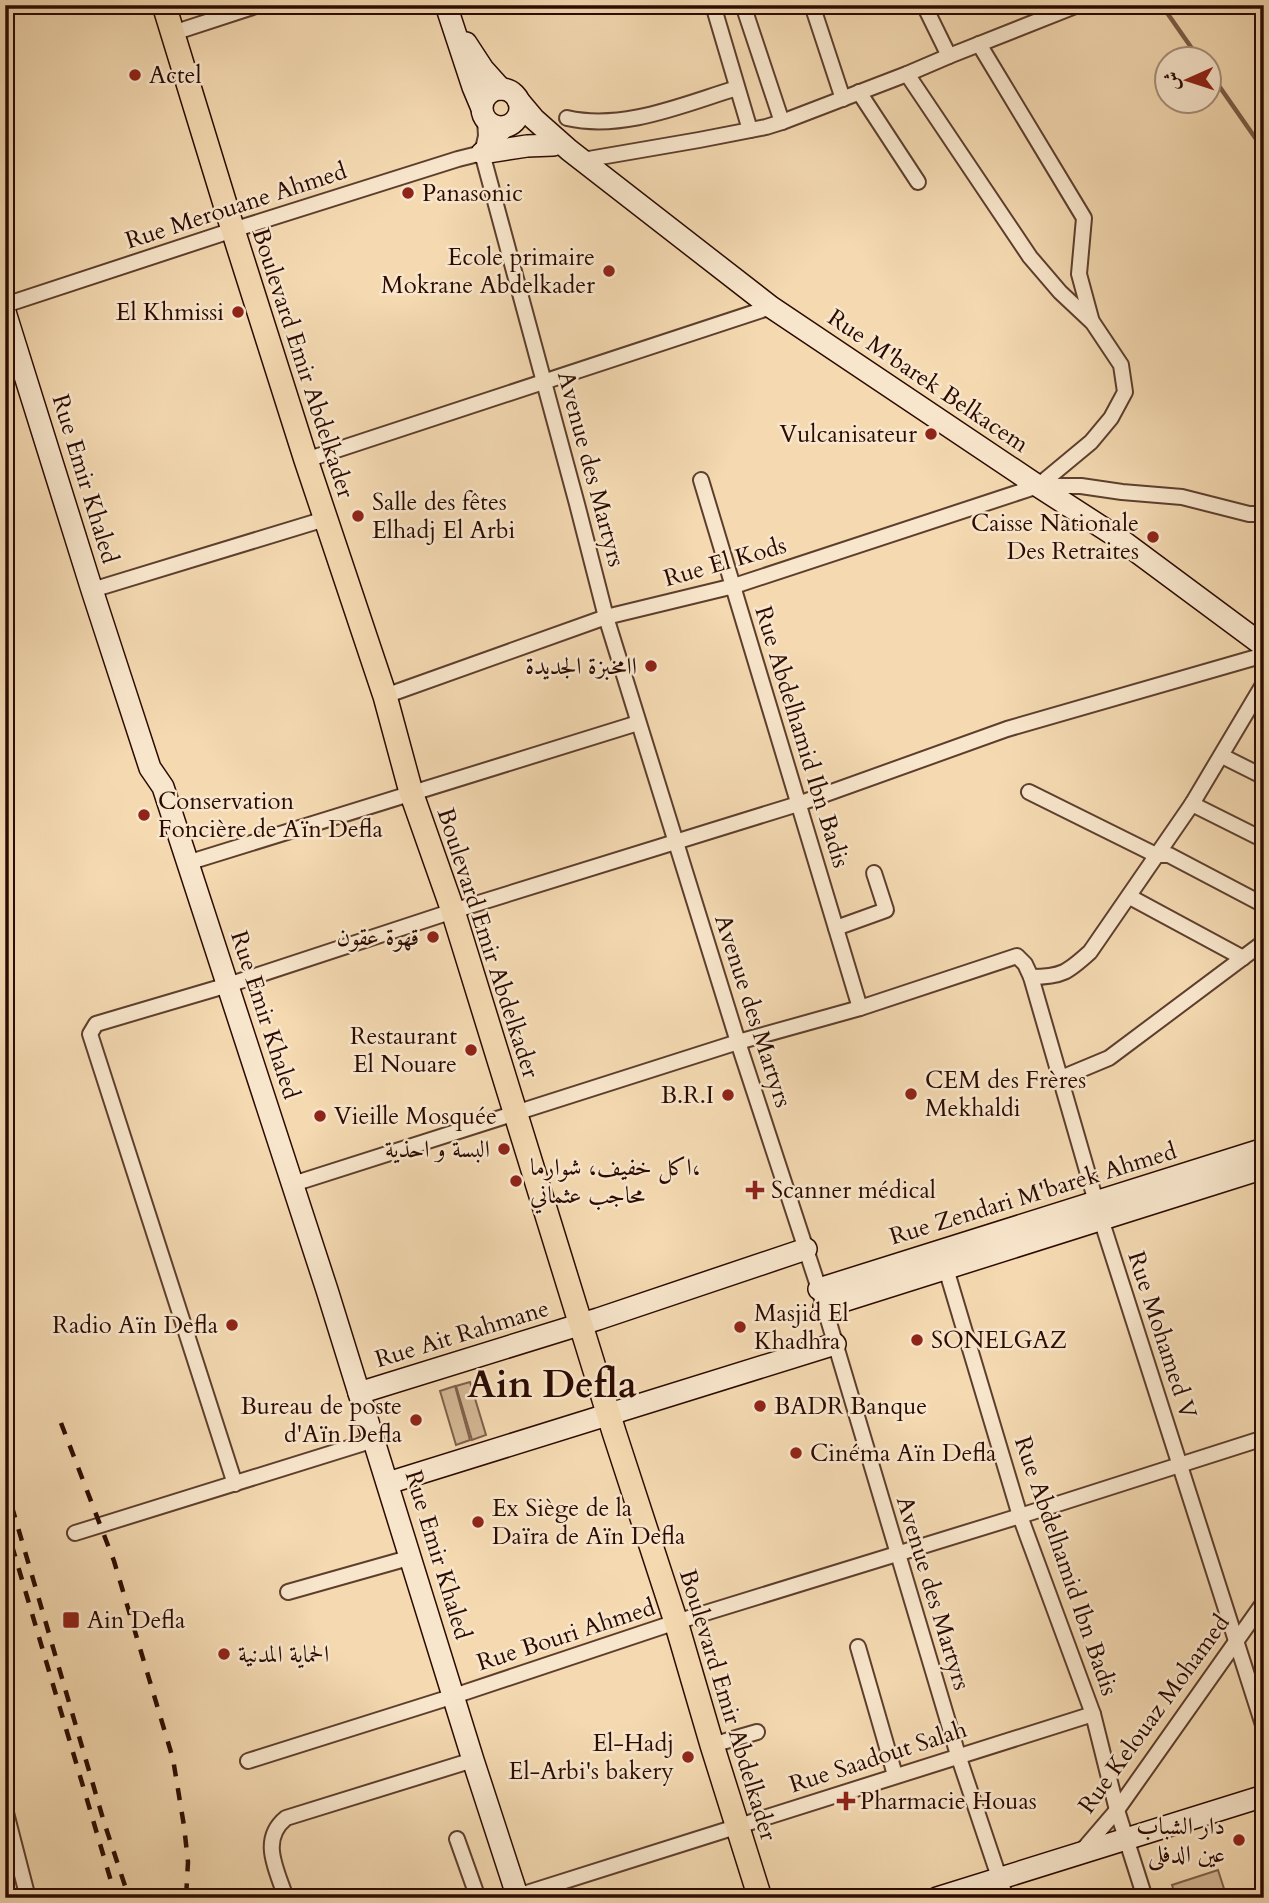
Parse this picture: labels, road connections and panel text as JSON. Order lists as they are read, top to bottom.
{
  "streets": {
    "main road": ["Boulevard Emir Abdelkader"],
    "street": [
      "Rue Merouane Ahmed",
      "Rue M'barek Belkacem",
      "Avenue des Martyrs",
      "Rue Emir Khaled",
      "Rue El Kods",
      "Rue Abdelhamid Ibn Badis",
      "Rue Zendari M'barek Ahmed",
      "Rue Ait Rahmane",
      "Rue Mohamed V",
      "Rue Bouri Ahmed",
      "Rue Kelouaz Mohamed",
      "Rue Saadout Salah"
    ]
  },
  "crossings": [
    ["Rue Merouane Ahmed", "Boulevard Emir Abdelkader"],
    ["Rue Merouane Ahmed", "Avenue des Martyrs"],
    ["Boulevard Emir Abdelkader", "Rue El Kods"],
    ["Boulevard Emir Abdelkader", "Rue Ait Rahmane"],
    ["Boulevard Emir Abdelkader", "Rue Bouri Ahmed"],
    ["Boulevard Emir Abdelkader", "Rue Saadout Salah"],
    ["Rue M'barek Belkacem", "Avenue des Martyrs"],
    ["Rue M'barek Belkacem", "Rue El Kods"],
    ["Avenue des Martyrs", "Rue El Kods"],
    ["Avenue des Martyrs", "Rue Ait Rahmane"],
    ["Avenue des Martyrs", "Rue Bouri Ahmed"],
    ["Avenue des Martyrs", "Rue Saadout Salah"],
    ["Rue Emir Khaled", "Rue Ait Rahmane"],
    ["Rue Emir Khaled", "Rue Bouri Ahmed"],
    ["Rue Emir Khaled", "Rue Saadout Salah"],
    ["Rue El Kods", "Rue Abdelhamid Ibn Badis"],
    ["Rue Abdelhamid Ibn Badis", "Rue Mohamed V"],
    ["Rue Abdelhamid Ibn Badis", "Rue Bouri Ahmed"],
    ["Rue Abdelhamid Ibn Badis", "Rue Kelouaz Mohamed"],
    ["Rue Abdelhamid Ibn Badis", "Rue Saadout Salah"],
    ["Rue Zendari M'barek Ahmed", "Rue Mohamed V"],
    ["Rue Mohamed V", "Rue Bouri Ahmed"],
    ["Rue Mohamed V", "Rue Kelouaz Mohamed"]
  ],
  "districts": ["Ain Defla"],
  "places": {
    "other": [
      "Actel",
      "Panasonic",
      "Ecole primaire Mokrane Abdelkader",
      "El Khmissi",
      "Vulcanisateur",
      "Salle des fêtes Elhadj El Arbi",
      "Caisse Nationale Des Retraites",
      "اامخبزة الجديدة",
      "Conservation Foncière de Aïn Defla",
      "قهوة عقون",
      "Restaurant El Nouare",
      "CEM des Frères Mekhaldi",
      "B.R.I",
      "Vieille Mosquée",
      "البسة و احذية",
      "اكل خفيف، شوارما، محاجب عثماني",
      "Radio Aïn Defla",
      "Masjid El Khadhra",
      "SONELGAZ",
      "BADR Banque",
      "Bureau de poste d'Aïn Defla",
      "Cinéma Aïn Defla",
      "Ex Siège de la Daïra de Aïn Defla",
      "الحماية المدنية",
      "El-Hadj El-Arbi's bakery",
      "دار الشباب عين الدفلى"
    ],
    "health": ["Scanner médical", "Pharmacie Houas"],
    "transit": ["Ain Defla"]
  },
  "north": "left"
}
